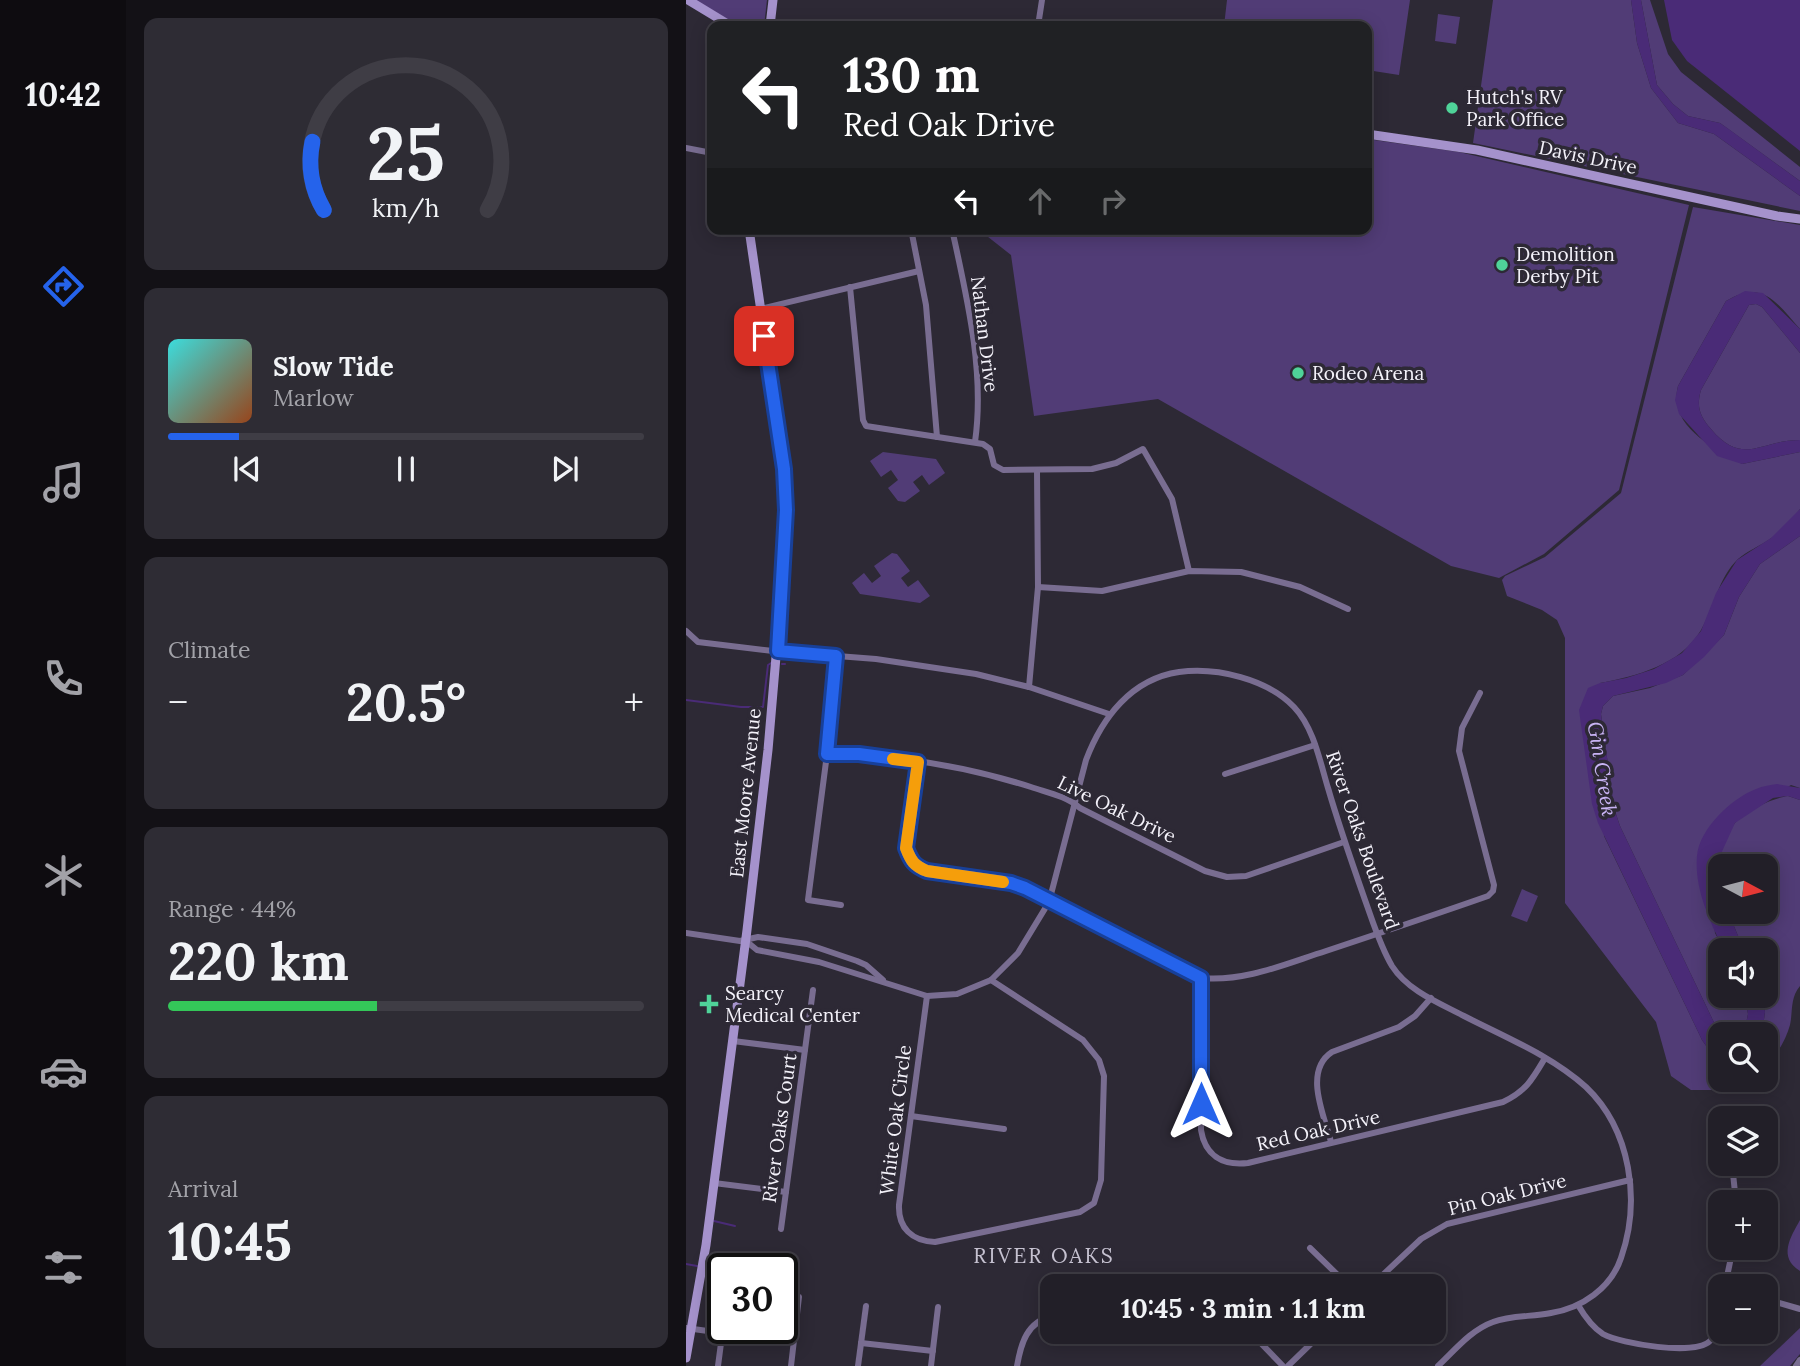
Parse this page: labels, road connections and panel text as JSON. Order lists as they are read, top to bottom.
{
  "streets": {
    "street": [
      "Davis Drive",
      "Nathan Drive",
      "East Moore Avenue",
      "Live Oak Drive",
      "River Oaks Boulevard",
      "White Oak Circle",
      "River Oaks Court",
      "Red Oak Drive",
      "Pin Oak Drive"
    ]
  },
  "crossings": [
    ["East Moore Avenue", "River Oaks Boulevard"],
    ["Live Oak Drive", "River Oaks Boulevard"],
    ["River Oaks Boulevard", "White Oak Circle"],
    ["River Oaks Boulevard", "Red Oak Drive"],
    ["River Oaks Boulevard", "Pin Oak Drive"]
  ],
  "districts": ["RIVER OAKS"],
  "water": ["Gin Creek"],
  "places": {
    "other": ["Hutch's RV Park Office", "Demolition Derby Pit", "Rodeo Arena"],
    "health": ["Searcy Medical Center"]
  },
  "north": "right",
  "page": {
    "tabs": "10:42",
    "turn": ["130 m", "Red Oak Drive"],
    "song": ["Slow Tide", "Marlow"],
    "tile": [
      "Climate",
      ["Range · 44%", "220 km"],
      ["Arrival", "10:45"]
    ],
    "heat": ["−", "20.5°", "+"],
    "map_buttons": ["+", "−"],
    "limit": "30",
    "trip": "10:45 · 3 min · 1.1 km",
    "gauge": ["25", "km/h"]
  }
}
